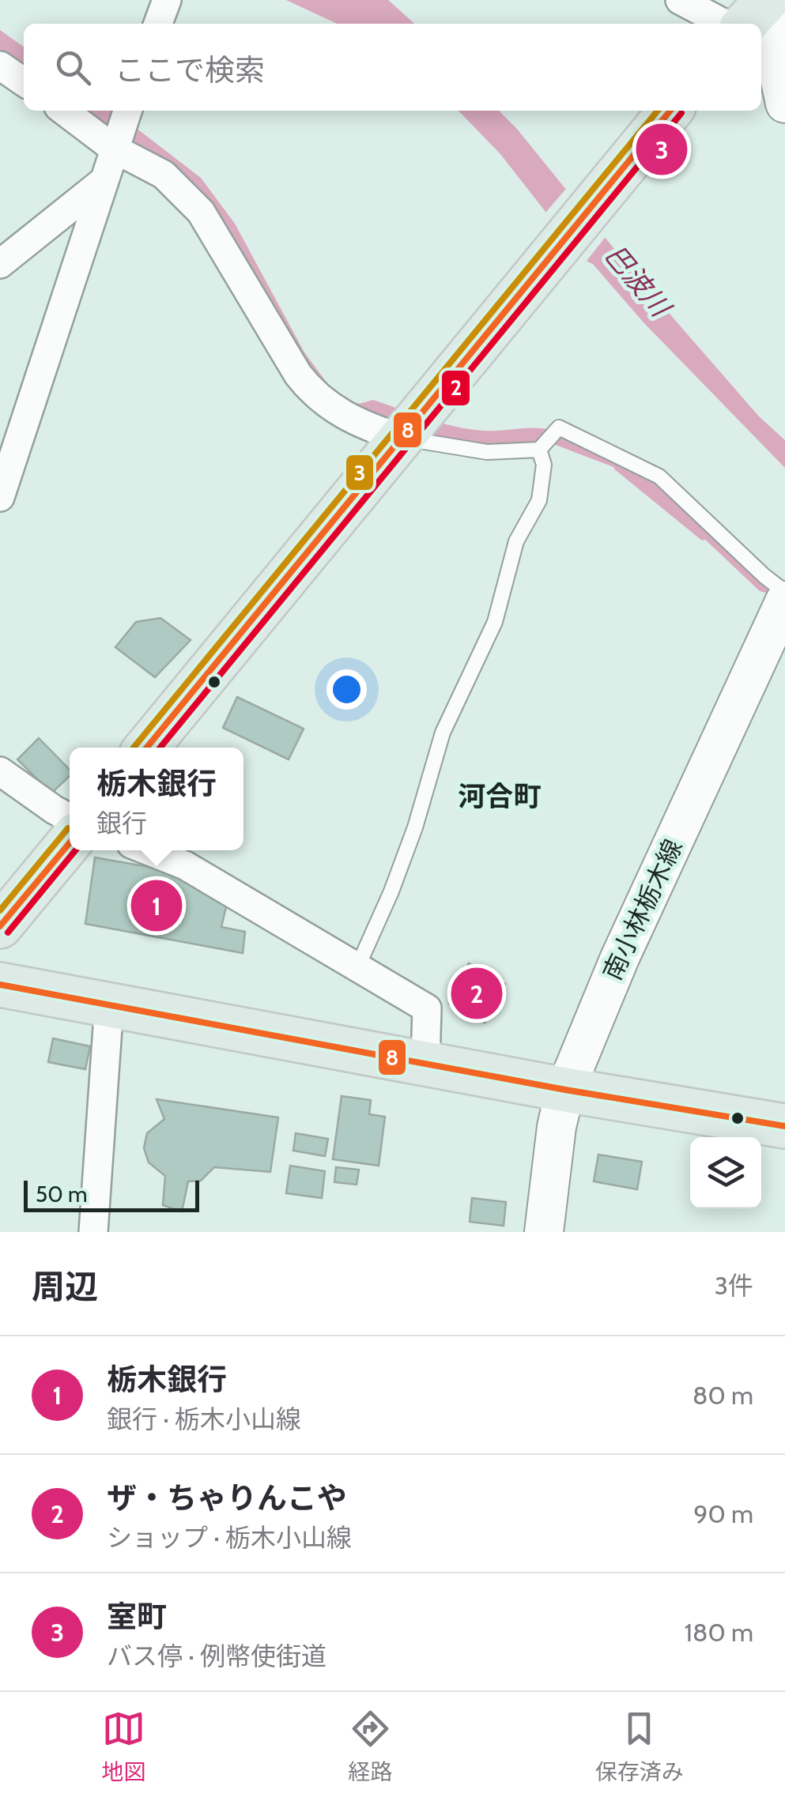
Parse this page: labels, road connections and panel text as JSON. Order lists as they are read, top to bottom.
{
  "streets": {
    "main road": ["南小林栃木線"]
  },
  "districts": ["河合町"],
  "water": ["巴波川"],
  "lines": ["transit line 8", "transit line 3", "transit line 2"],
  "scale_bar": "50 m",
  "page": {
    "search": "ここで検索",
    "pins": ["3", "1", "2"],
    "popup": ["栃木銀行", "銀行"],
    "scale": "50 m",
    "heading": ["周辺", "3件"],
    "list": [
      {
        "mark": "1",
        "name": "栃木銀行",
        "note": "銀行 · 栃木小山線",
        "value": "80 m"
      },
      {
        "mark": "2",
        "name": "ザ・ちゃりんこや",
        "note": "ショップ · 栃木小山線",
        "value": "90 m"
      },
      {
        "mark": "3",
        "name": "室町",
        "note": "バス停 · 例幣使街道",
        "value": "180 m"
      }
    ],
    "nav": ["地図", "経路", "保存済み"]
  }
}
